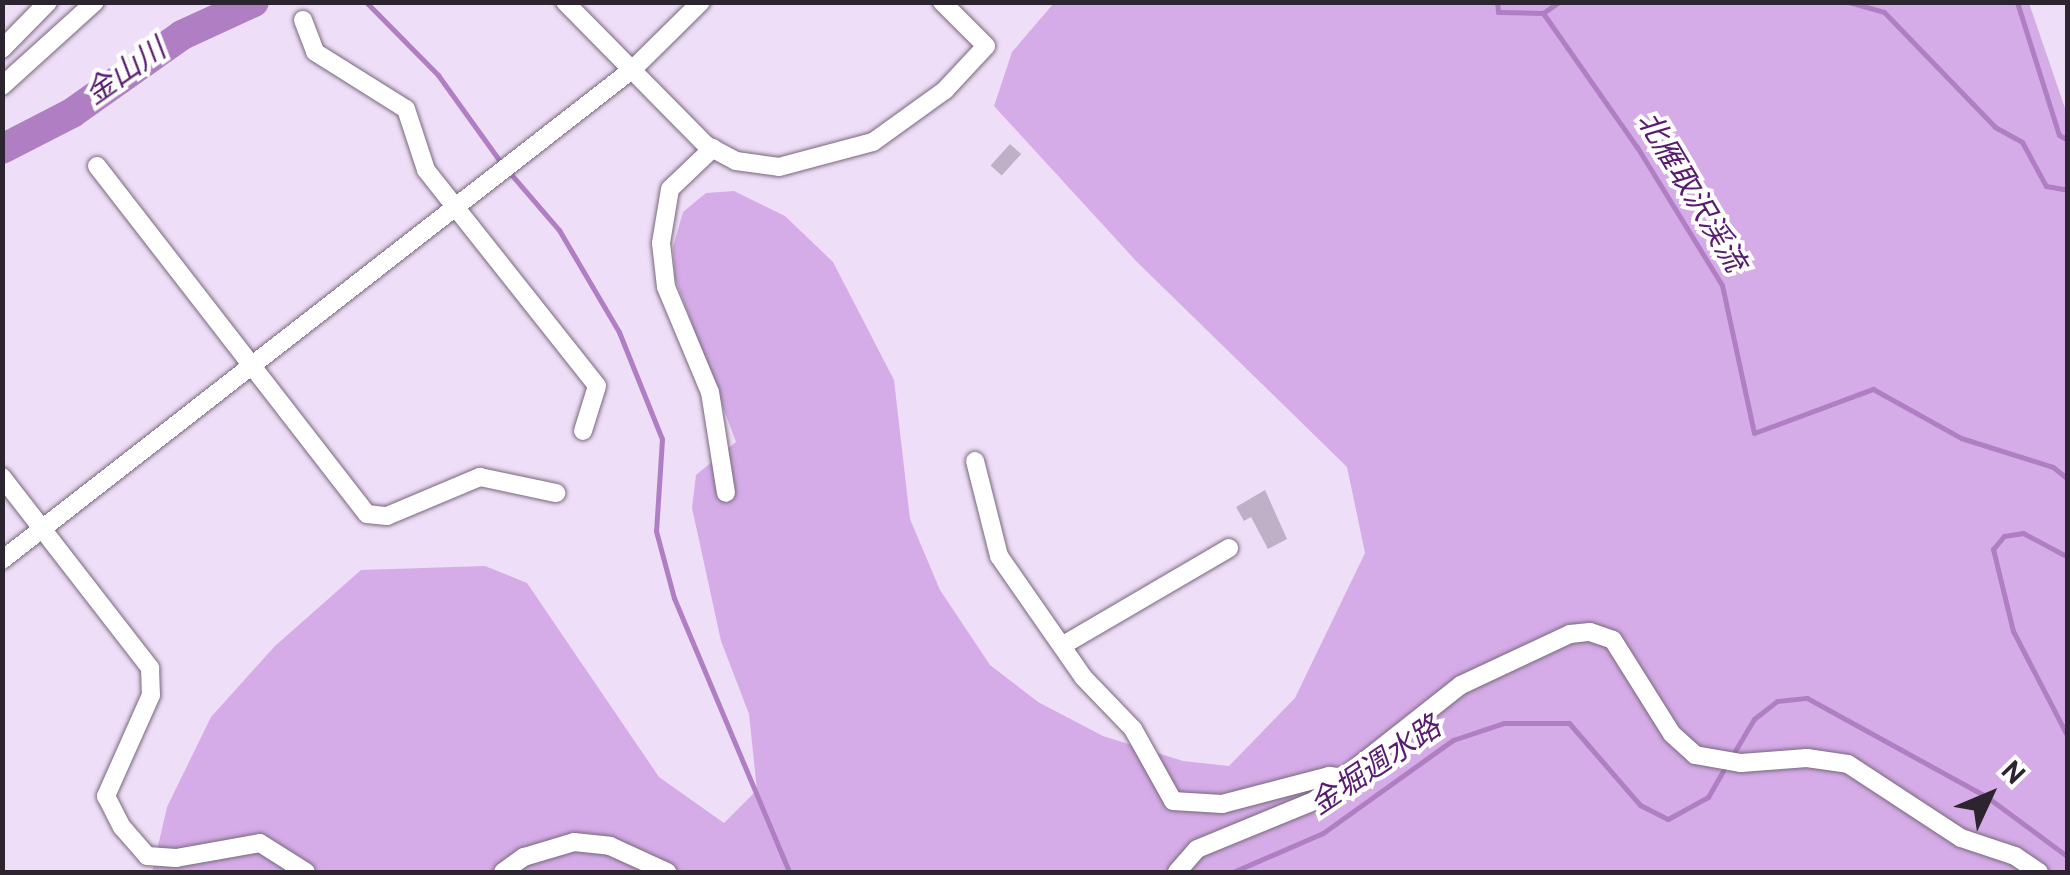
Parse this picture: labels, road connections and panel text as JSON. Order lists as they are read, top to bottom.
{
  "water": ["金山川", "北雁取沢渓流", "金堀週水路"],
  "north": "top right"
}
